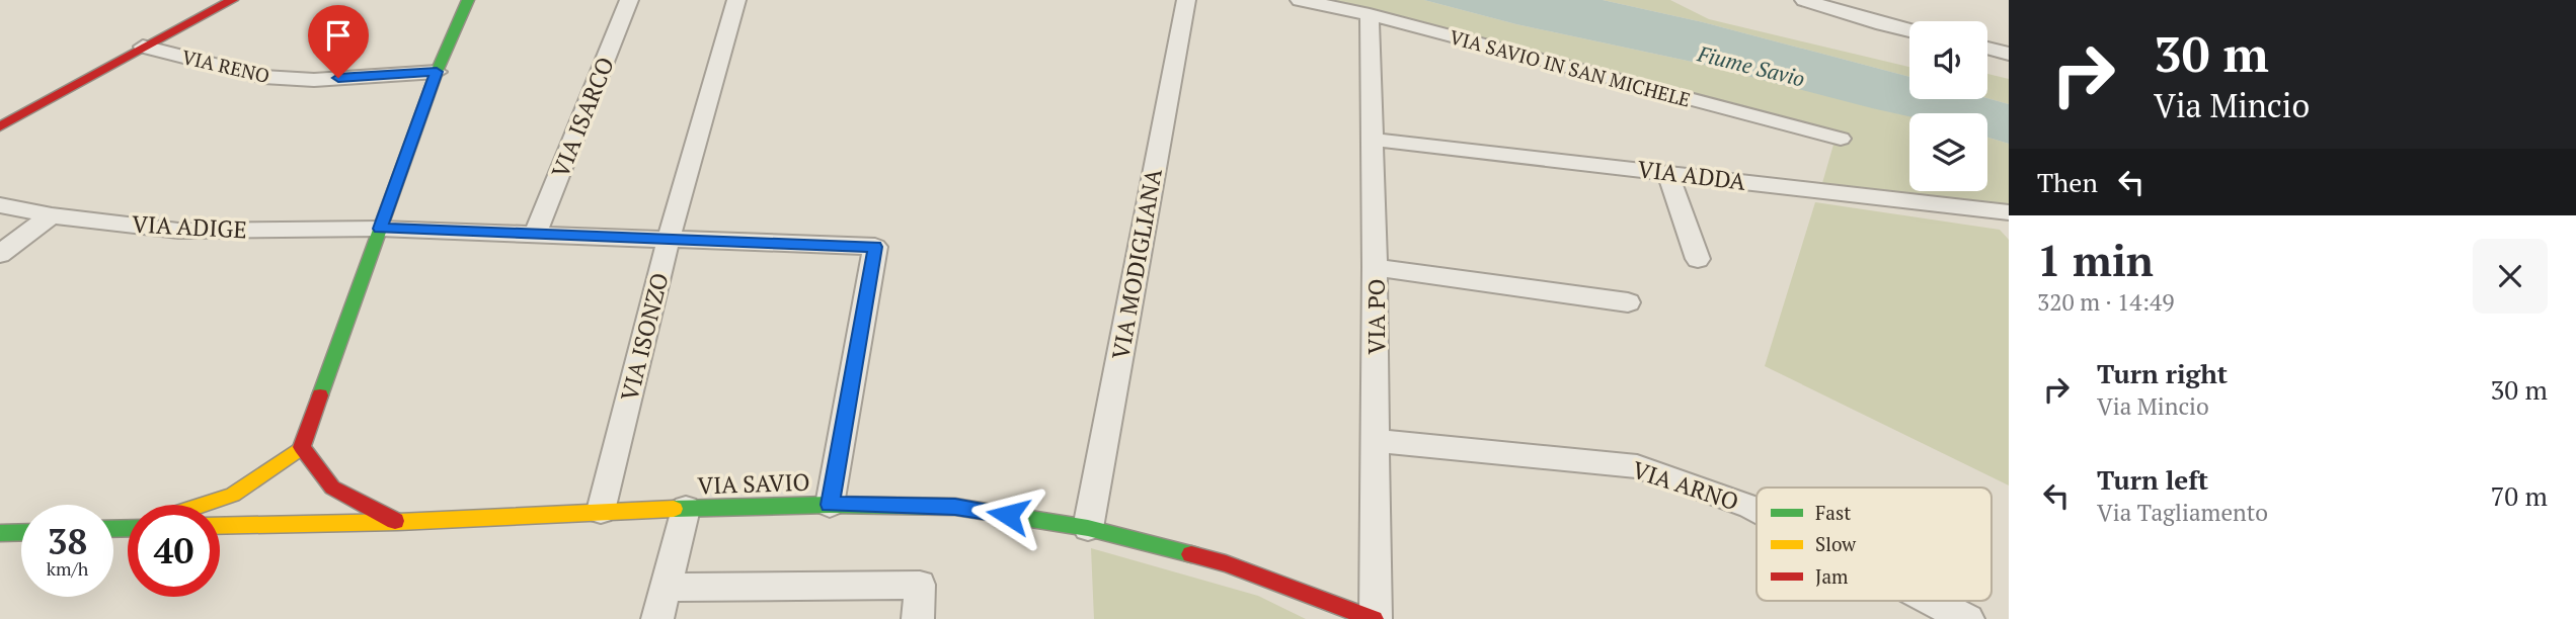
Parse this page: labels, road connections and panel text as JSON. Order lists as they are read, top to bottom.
{
  "streets": {
    "street": [
      "VIA RENO",
      "VIA SAVIO IN SAN MICHELE",
      "VIA ISARCO",
      "VIA ADDA",
      "VIA ADIGE",
      "VIA MODIGLIANA",
      "VIA PO",
      "VIA ISONZO",
      "VIA SAVIO",
      "VIA ARNO"
    ]
  },
  "crossings": [
    ["VIA SAVIO IN SAN MICHELE", "VIA PO"],
    ["VIA ISARCO", "VIA ADIGE"],
    ["VIA ADDA", "VIA PO"],
    ["VIA ADIGE", "VIA ISONZO"],
    ["VIA ADIGE", "VIA SAVIO"],
    ["VIA MODIGLIANA", "VIA SAVIO"],
    ["VIA PO", "VIA SAVIO"],
    ["VIA PO", "VIA ARNO"],
    ["VIA ISONZO", "VIA SAVIO"]
  ],
  "water": ["Fiume Savio"],
  "legend": ["Fast", "Slow", "Jam"],
  "page": {
    "turn": ["30 m", "Via Mincio"],
    "then": "Then",
    "heading": ["1 min", "320 m · 14:49"],
    "list": [
      {
        "name": "Turn right",
        "note": "Via Mincio",
        "value": "30 m"
      },
      {
        "name": "Turn left",
        "note": "Via Tagliamento",
        "value": "70 m"
      }
    ],
    "speed": "38 km/h",
    "limit": "40"
  }
}
